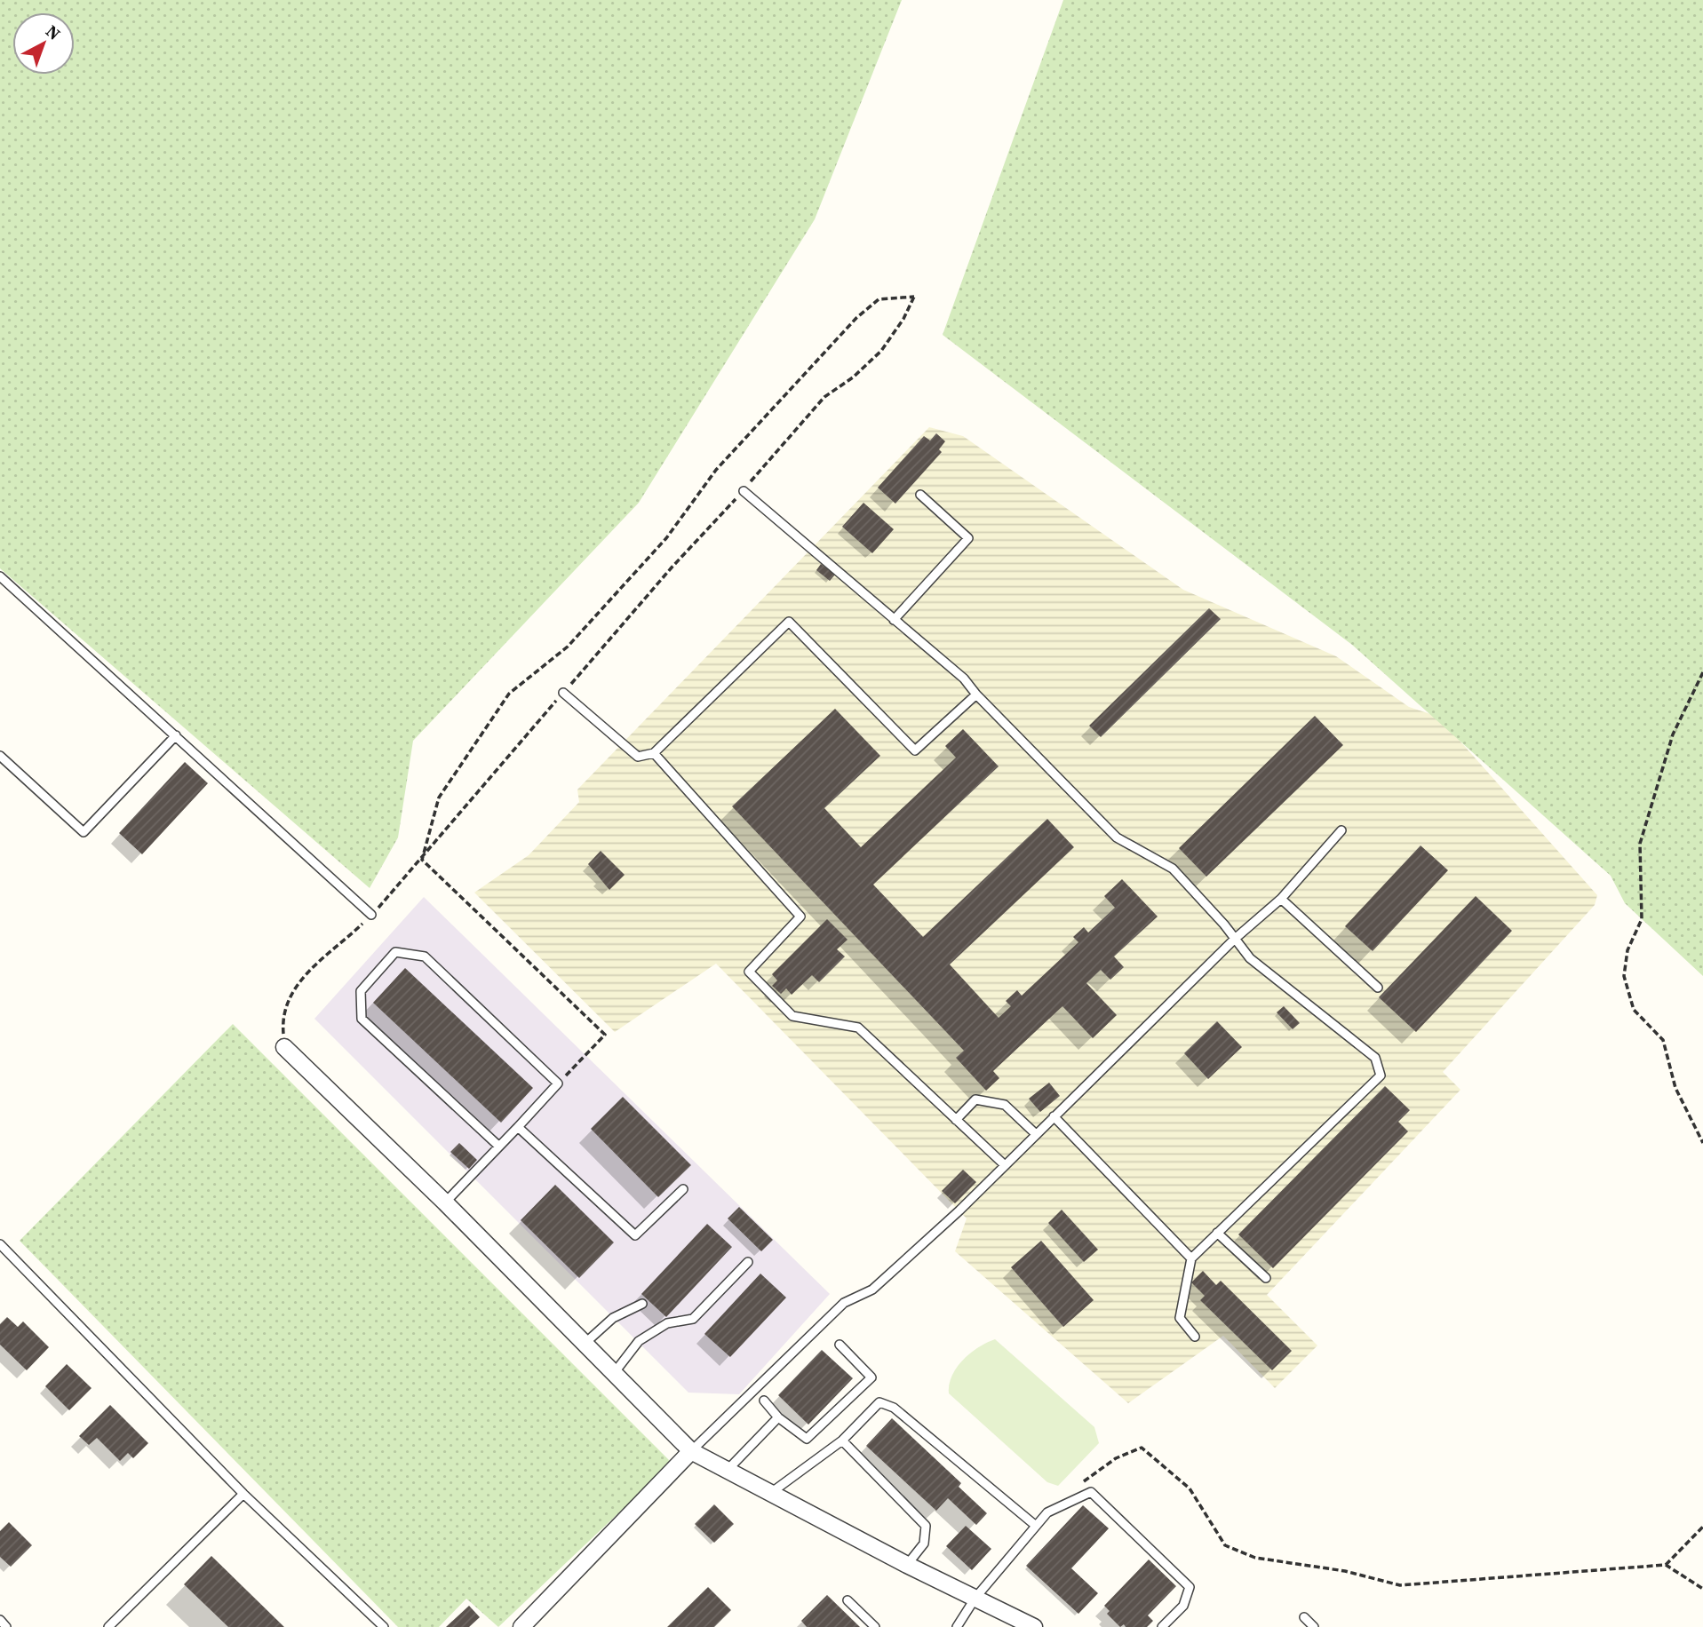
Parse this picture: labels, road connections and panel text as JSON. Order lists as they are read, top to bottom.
{
  "north": "top right"
}
